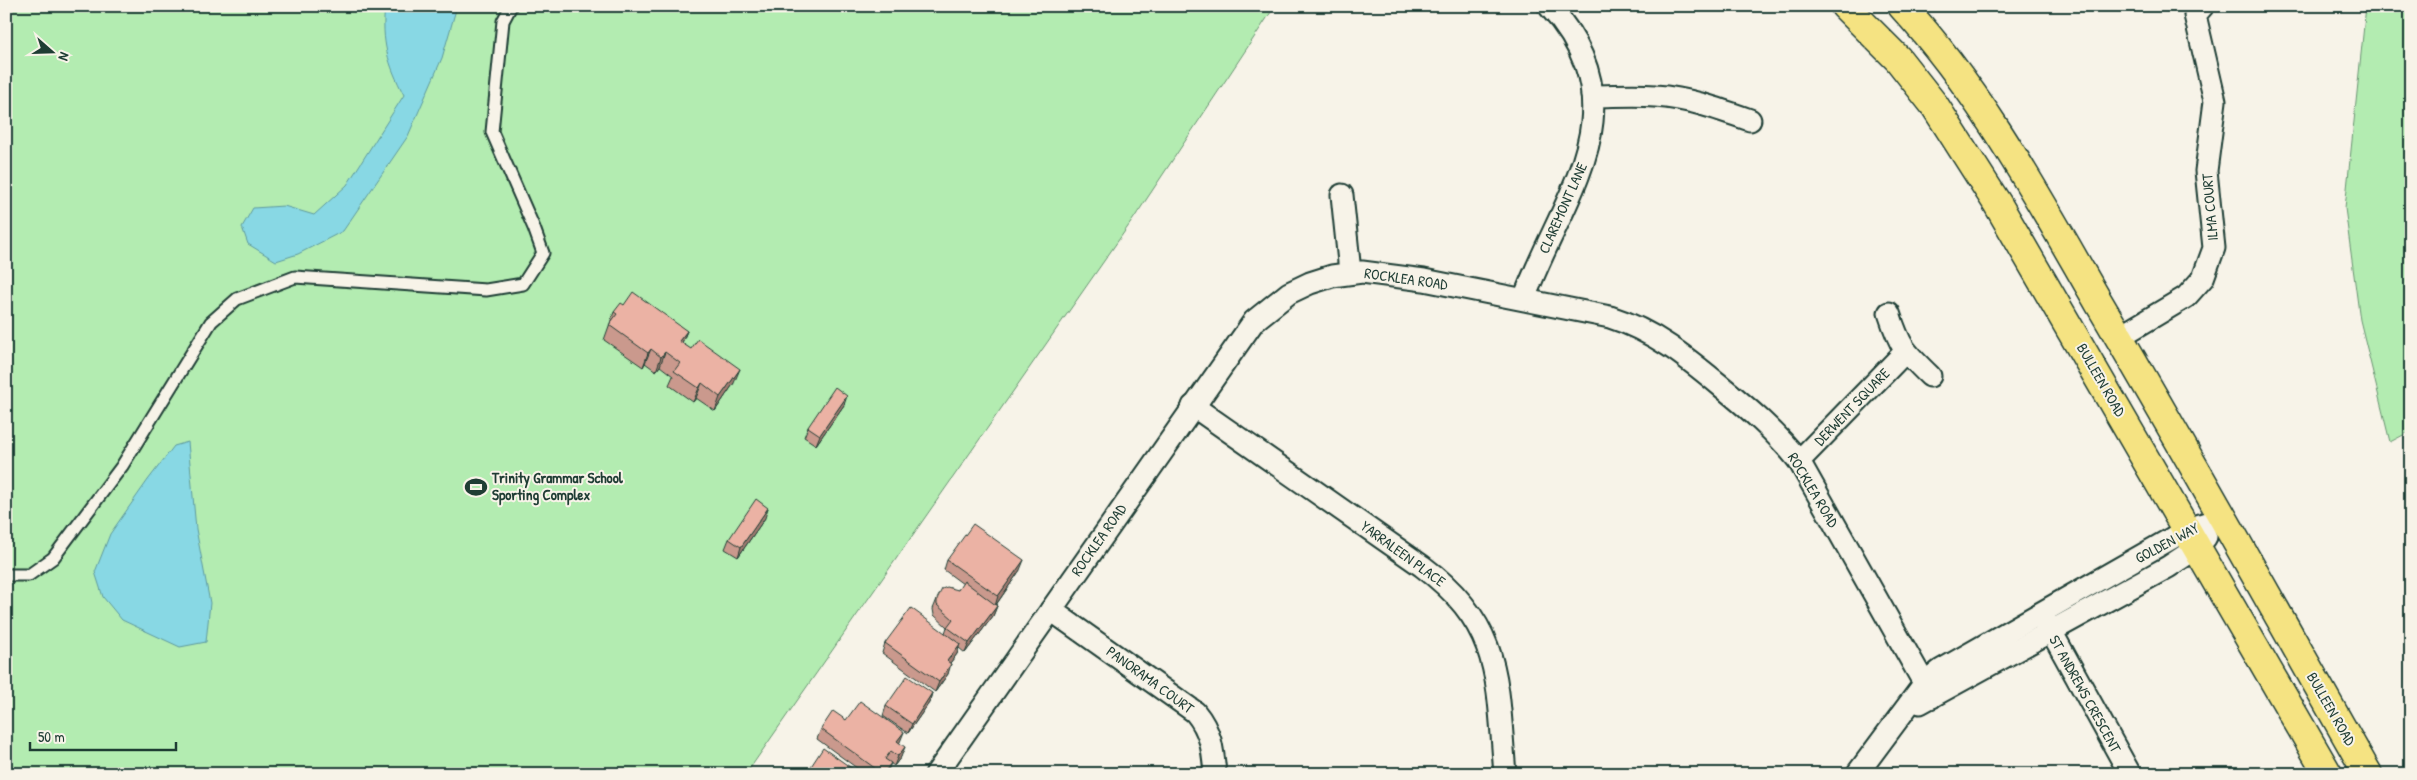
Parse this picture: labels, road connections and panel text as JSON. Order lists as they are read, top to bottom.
{
  "streets": {
    "highway": ["BULLEEN ROAD"],
    "street": [
      "ILMA COURT",
      "CLAREMONT LANE",
      "ROCKLEA ROAD",
      "DERWENT SQUARE",
      "GOLDEN WAY",
      "YARRALEEN PLACE",
      "PANORAMA COURT",
      "ST ANDREWS CRESCENT"
    ]
  },
  "crossings": [
    ["ILMA COURT", "BULLEEN ROAD"],
    ["CLAREMONT LANE", "ROCKLEA ROAD"],
    ["ROCKLEA ROAD", "DERWENT SQUARE"],
    ["ROCKLEA ROAD", "GOLDEN WAY"],
    ["ROCKLEA ROAD", "YARRALEEN PLACE"],
    ["ROCKLEA ROAD", "PANORAMA COURT"],
    ["BULLEEN ROAD", "GOLDEN WAY"],
    ["GOLDEN WAY", "ST ANDREWS CRESCENT"]
  ],
  "places": {
    "sports": ["Trinity Grammar School Sporting Complex"]
  },
  "scale_bar": "50 m",
  "north": "right"
}
